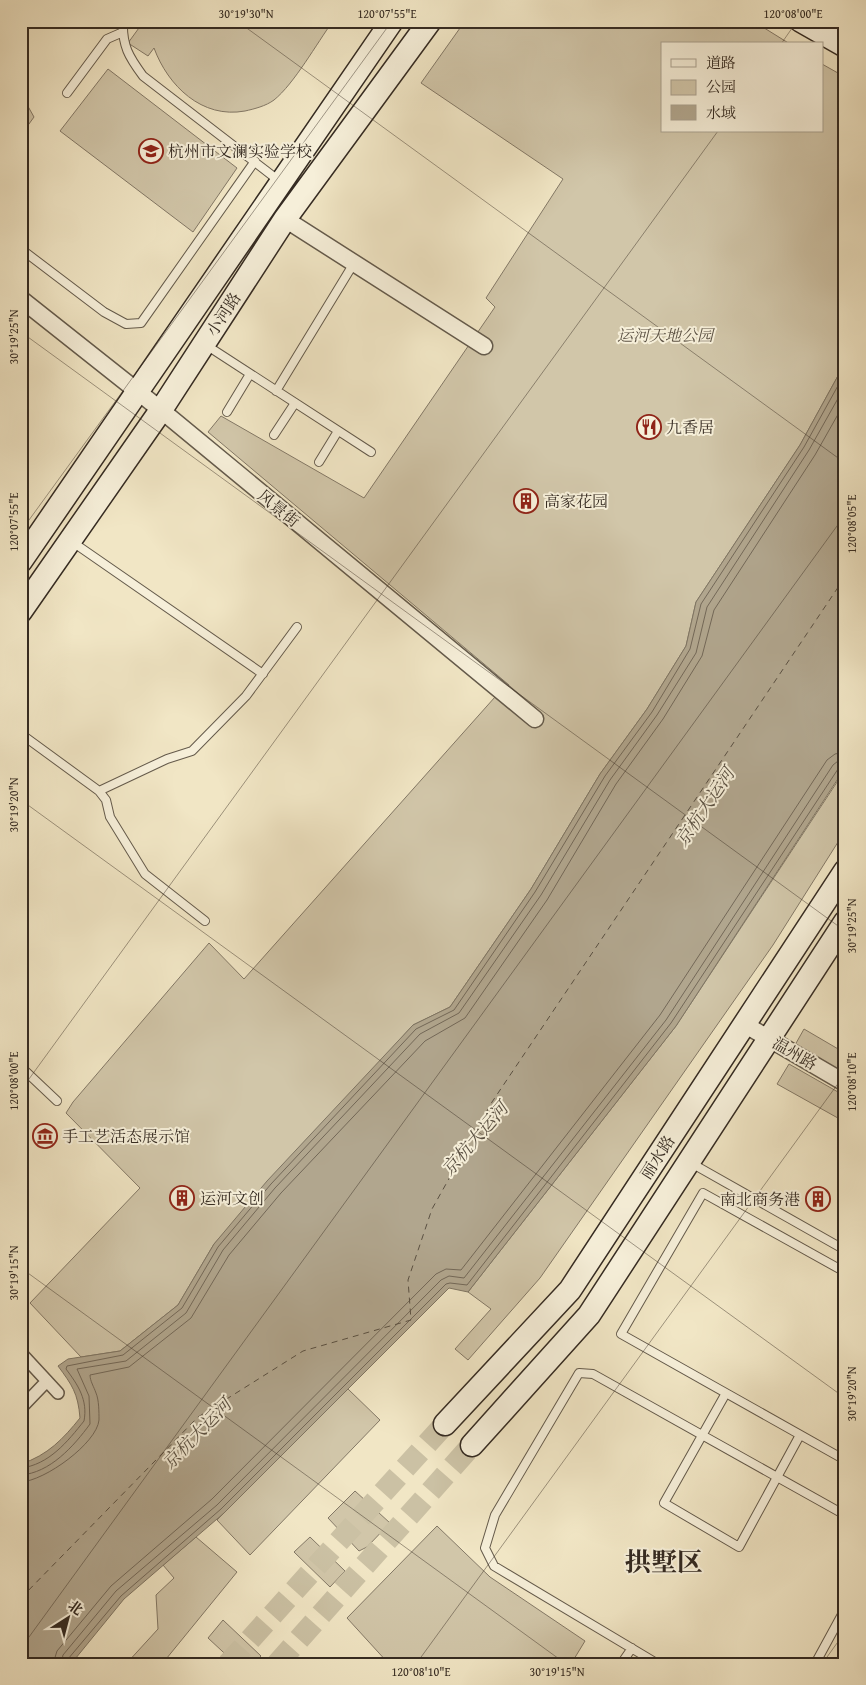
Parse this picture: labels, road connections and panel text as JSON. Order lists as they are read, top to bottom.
{
  "streets": {
    "main road": ["小河路", "丽水路"],
    "street": ["风景街", "温州路"]
  },
  "crossings": [
    ["小河路", "风景街"],
    ["温州路", "丽水路"]
  ],
  "districts": ["拱墅区"],
  "water": ["京杭大运河"],
  "parks": ["运河天地公园"],
  "places": {
    "school or university": ["杭州市文澜实验学校"],
    "restaurant": ["九香居"],
    "building": ["高家花园", "运河文创", "南北商务港"],
    "museum": ["手工艺活态展示馆"]
  },
  "legend": ["道路", "公园", "水域"],
  "north": "top right",
  "coordinates": [
    "30°19'30\"N",
    "120°07'55\"E",
    "120°08'00\"E",
    "30°19'25\"N",
    "120°08'05\"E",
    "30°19'20\"N",
    "120°08'10\"E",
    "30°19'15\"N"
  ]
}
